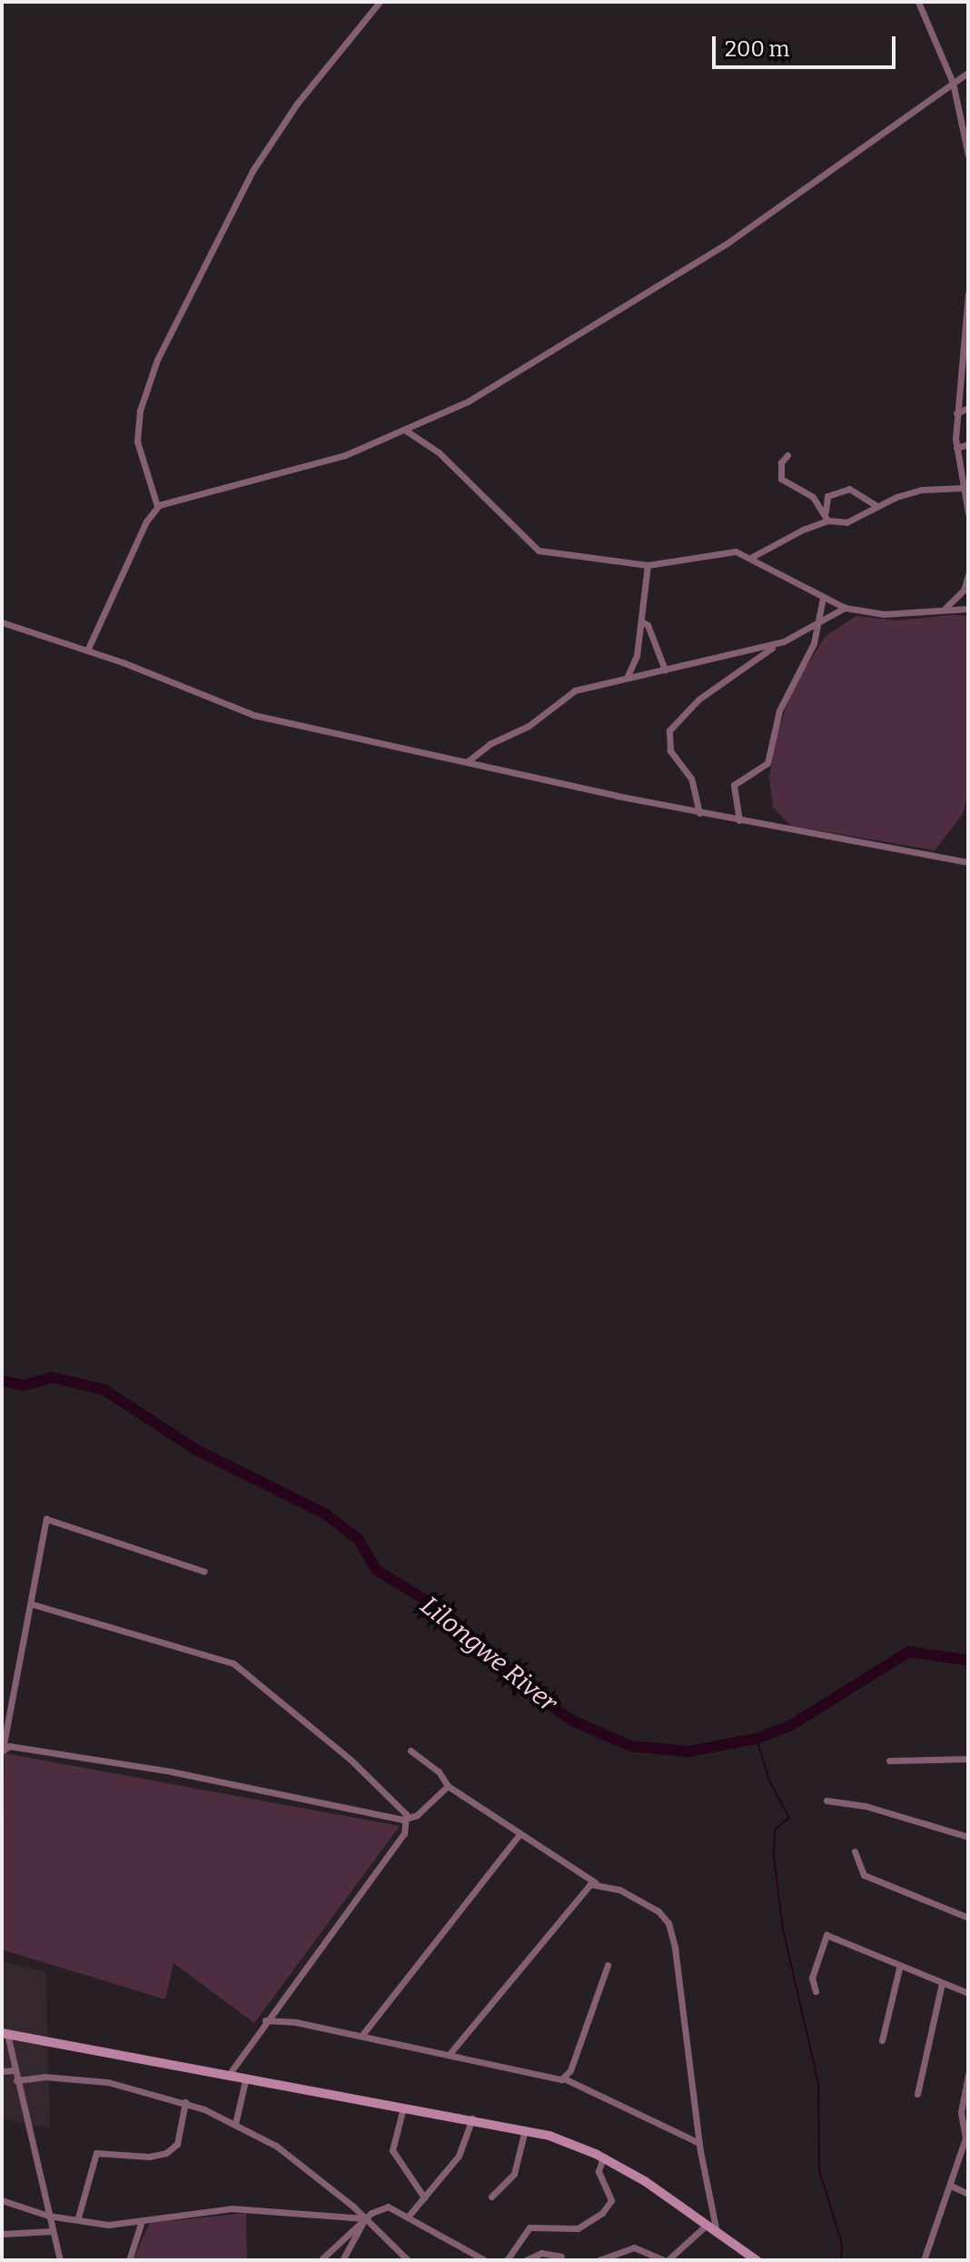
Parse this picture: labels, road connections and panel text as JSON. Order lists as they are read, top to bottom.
{
  "water": ["Lilongwe River"],
  "scale_bar": "200 m"
}
